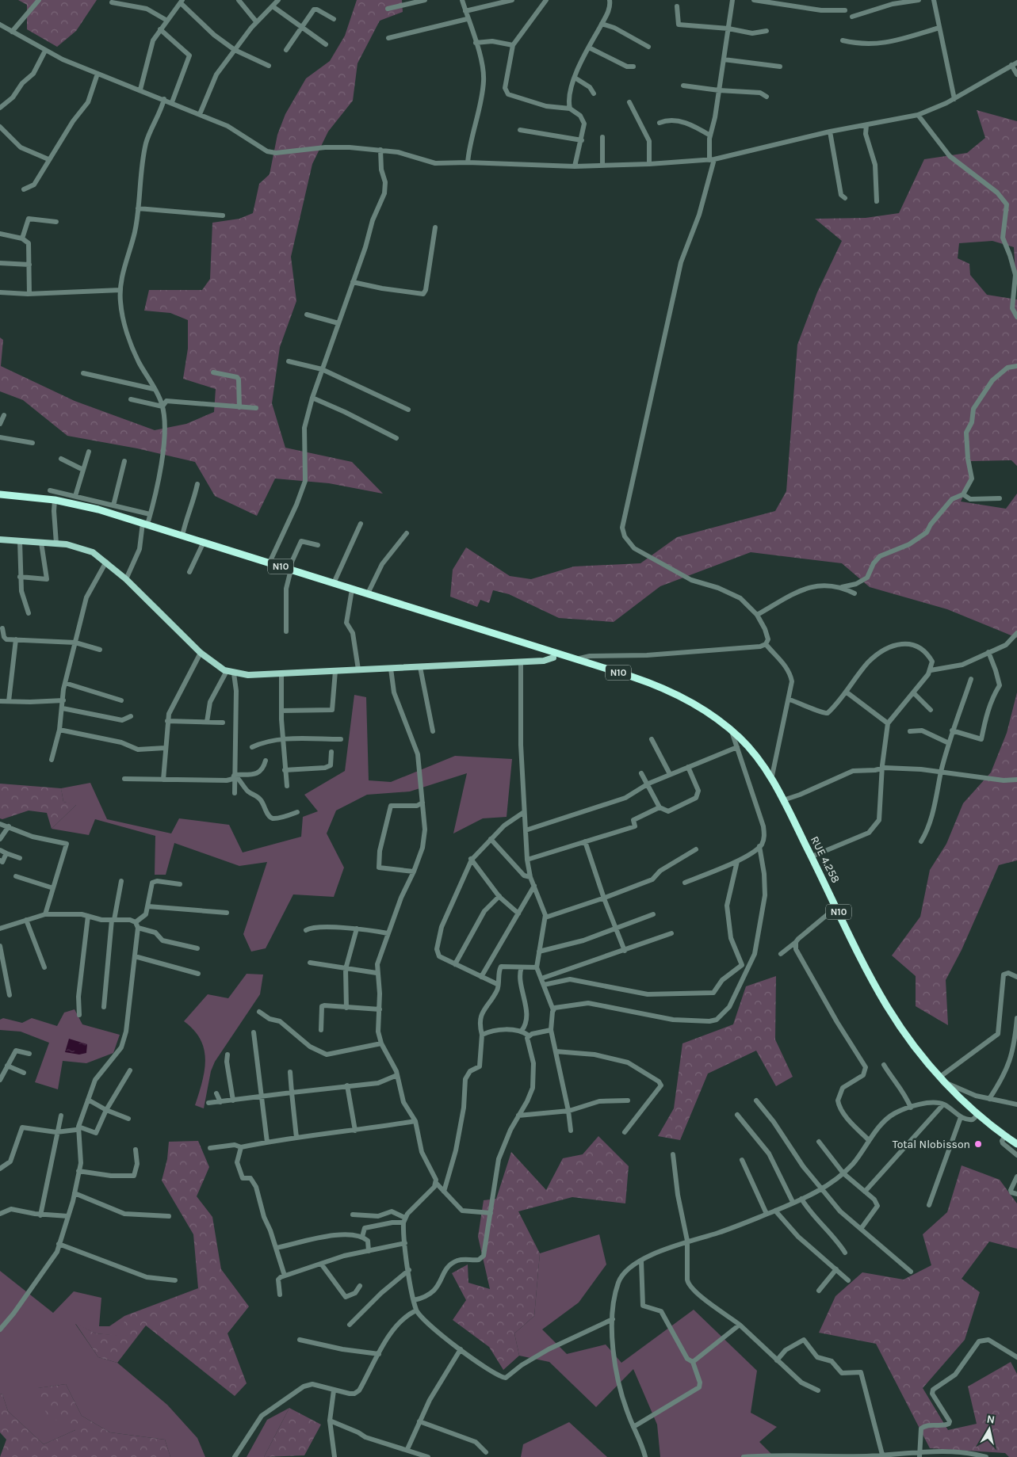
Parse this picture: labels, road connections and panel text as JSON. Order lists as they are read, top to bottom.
{
  "streets": {
    "highway": ["N10", "RUE 4.258"]
  },
  "crossings": [
    ["N10", "RUE 4.258"]
  ],
  "places": ["Total Nlobisson"],
  "north": "top"
}
